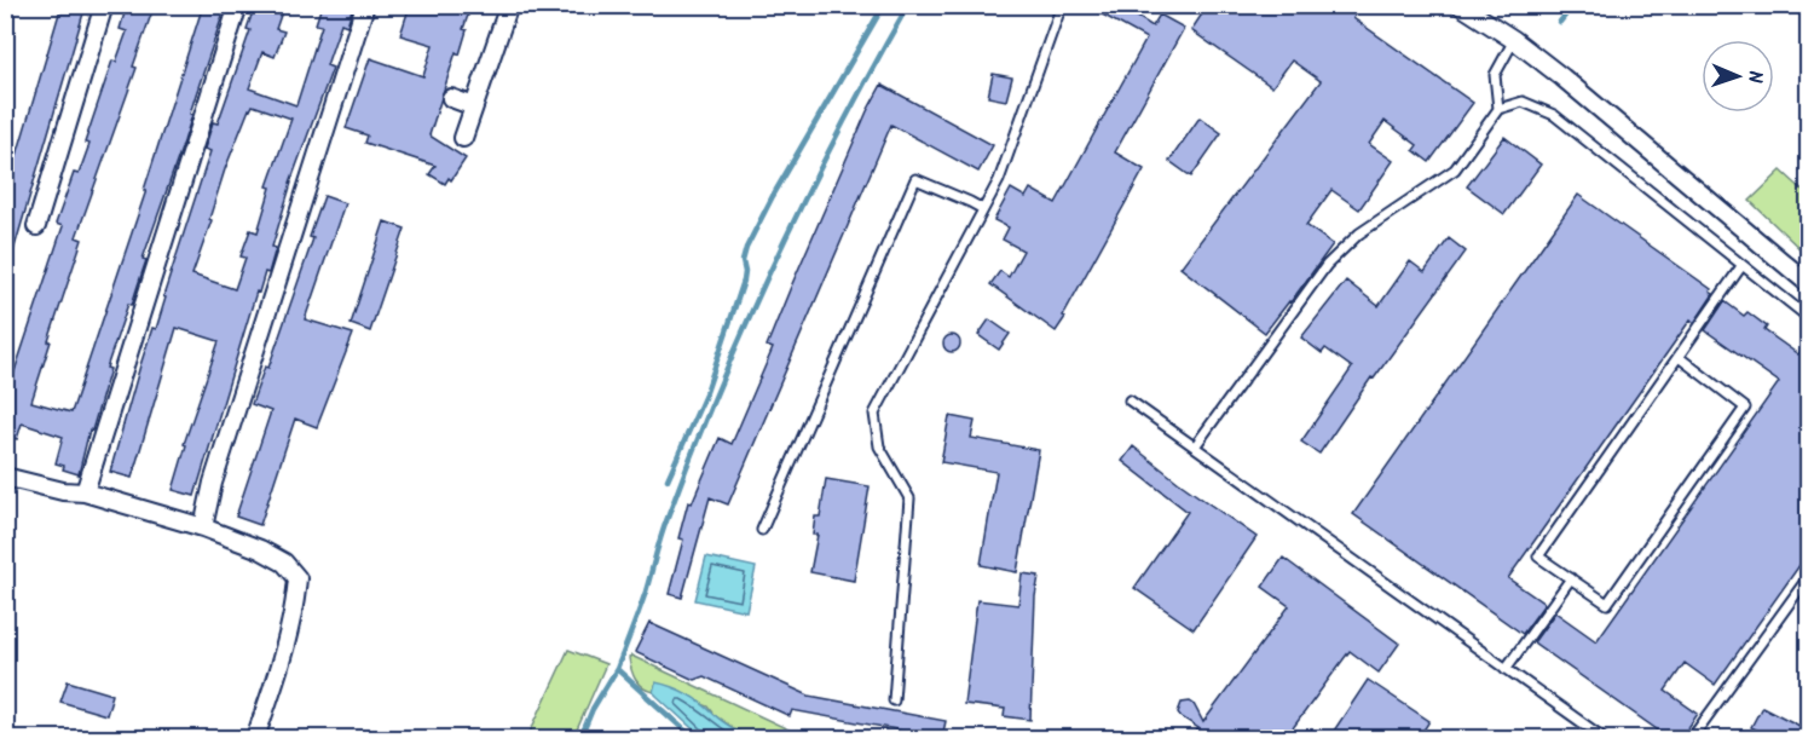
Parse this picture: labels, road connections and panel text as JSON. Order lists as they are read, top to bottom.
{
  "north": "right"
}
